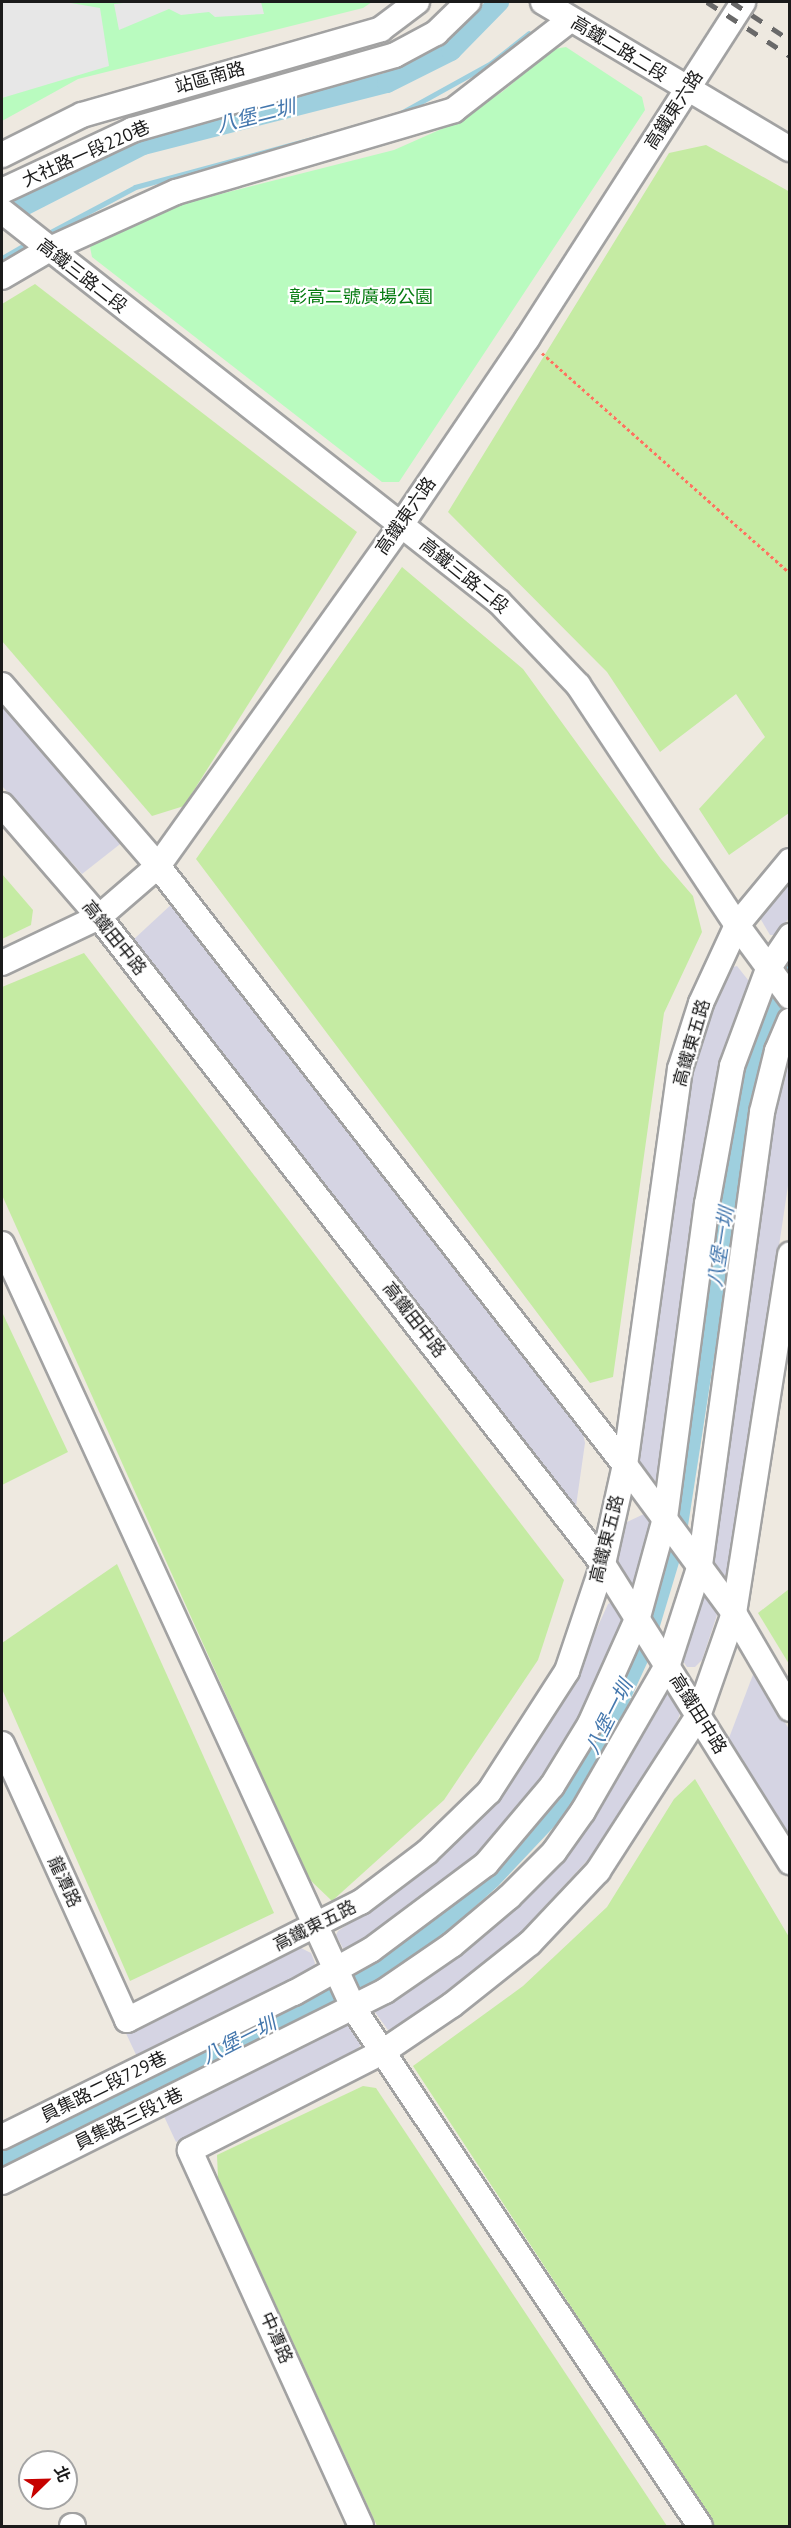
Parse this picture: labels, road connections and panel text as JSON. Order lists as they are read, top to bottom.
{
  "streets": {
    "street": [
      "高鐵二路二段",
      "站區南路",
      "高鐵東六路",
      "大社路一段220巷",
      "高鐵三路二段",
      "高鐵田中路",
      "高鐵東五路",
      "龍潭路",
      "員集路二段729巷",
      "員集路三段1巷",
      "中潭路"
    ]
  },
  "crossings": [
    ["高鐵二路二段", "高鐵東六路"],
    ["高鐵東六路", "高鐵三路二段"],
    ["高鐵東六路", "高鐵田中路"],
    ["高鐵三路二段", "高鐵東五路"],
    ["高鐵三路二段", "員集路二段729巷"],
    ["高鐵田中路", "高鐵東五路"],
    ["高鐵田中路", "員集路二段729巷"],
    ["高鐵田中路", "員集路三段1巷"],
    ["高鐵東五路", "龍潭路"]
  ],
  "water": ["八堡二圳", "八堡一圳"],
  "parks": ["彰高二號廣場公園"],
  "north": "top right"
}
